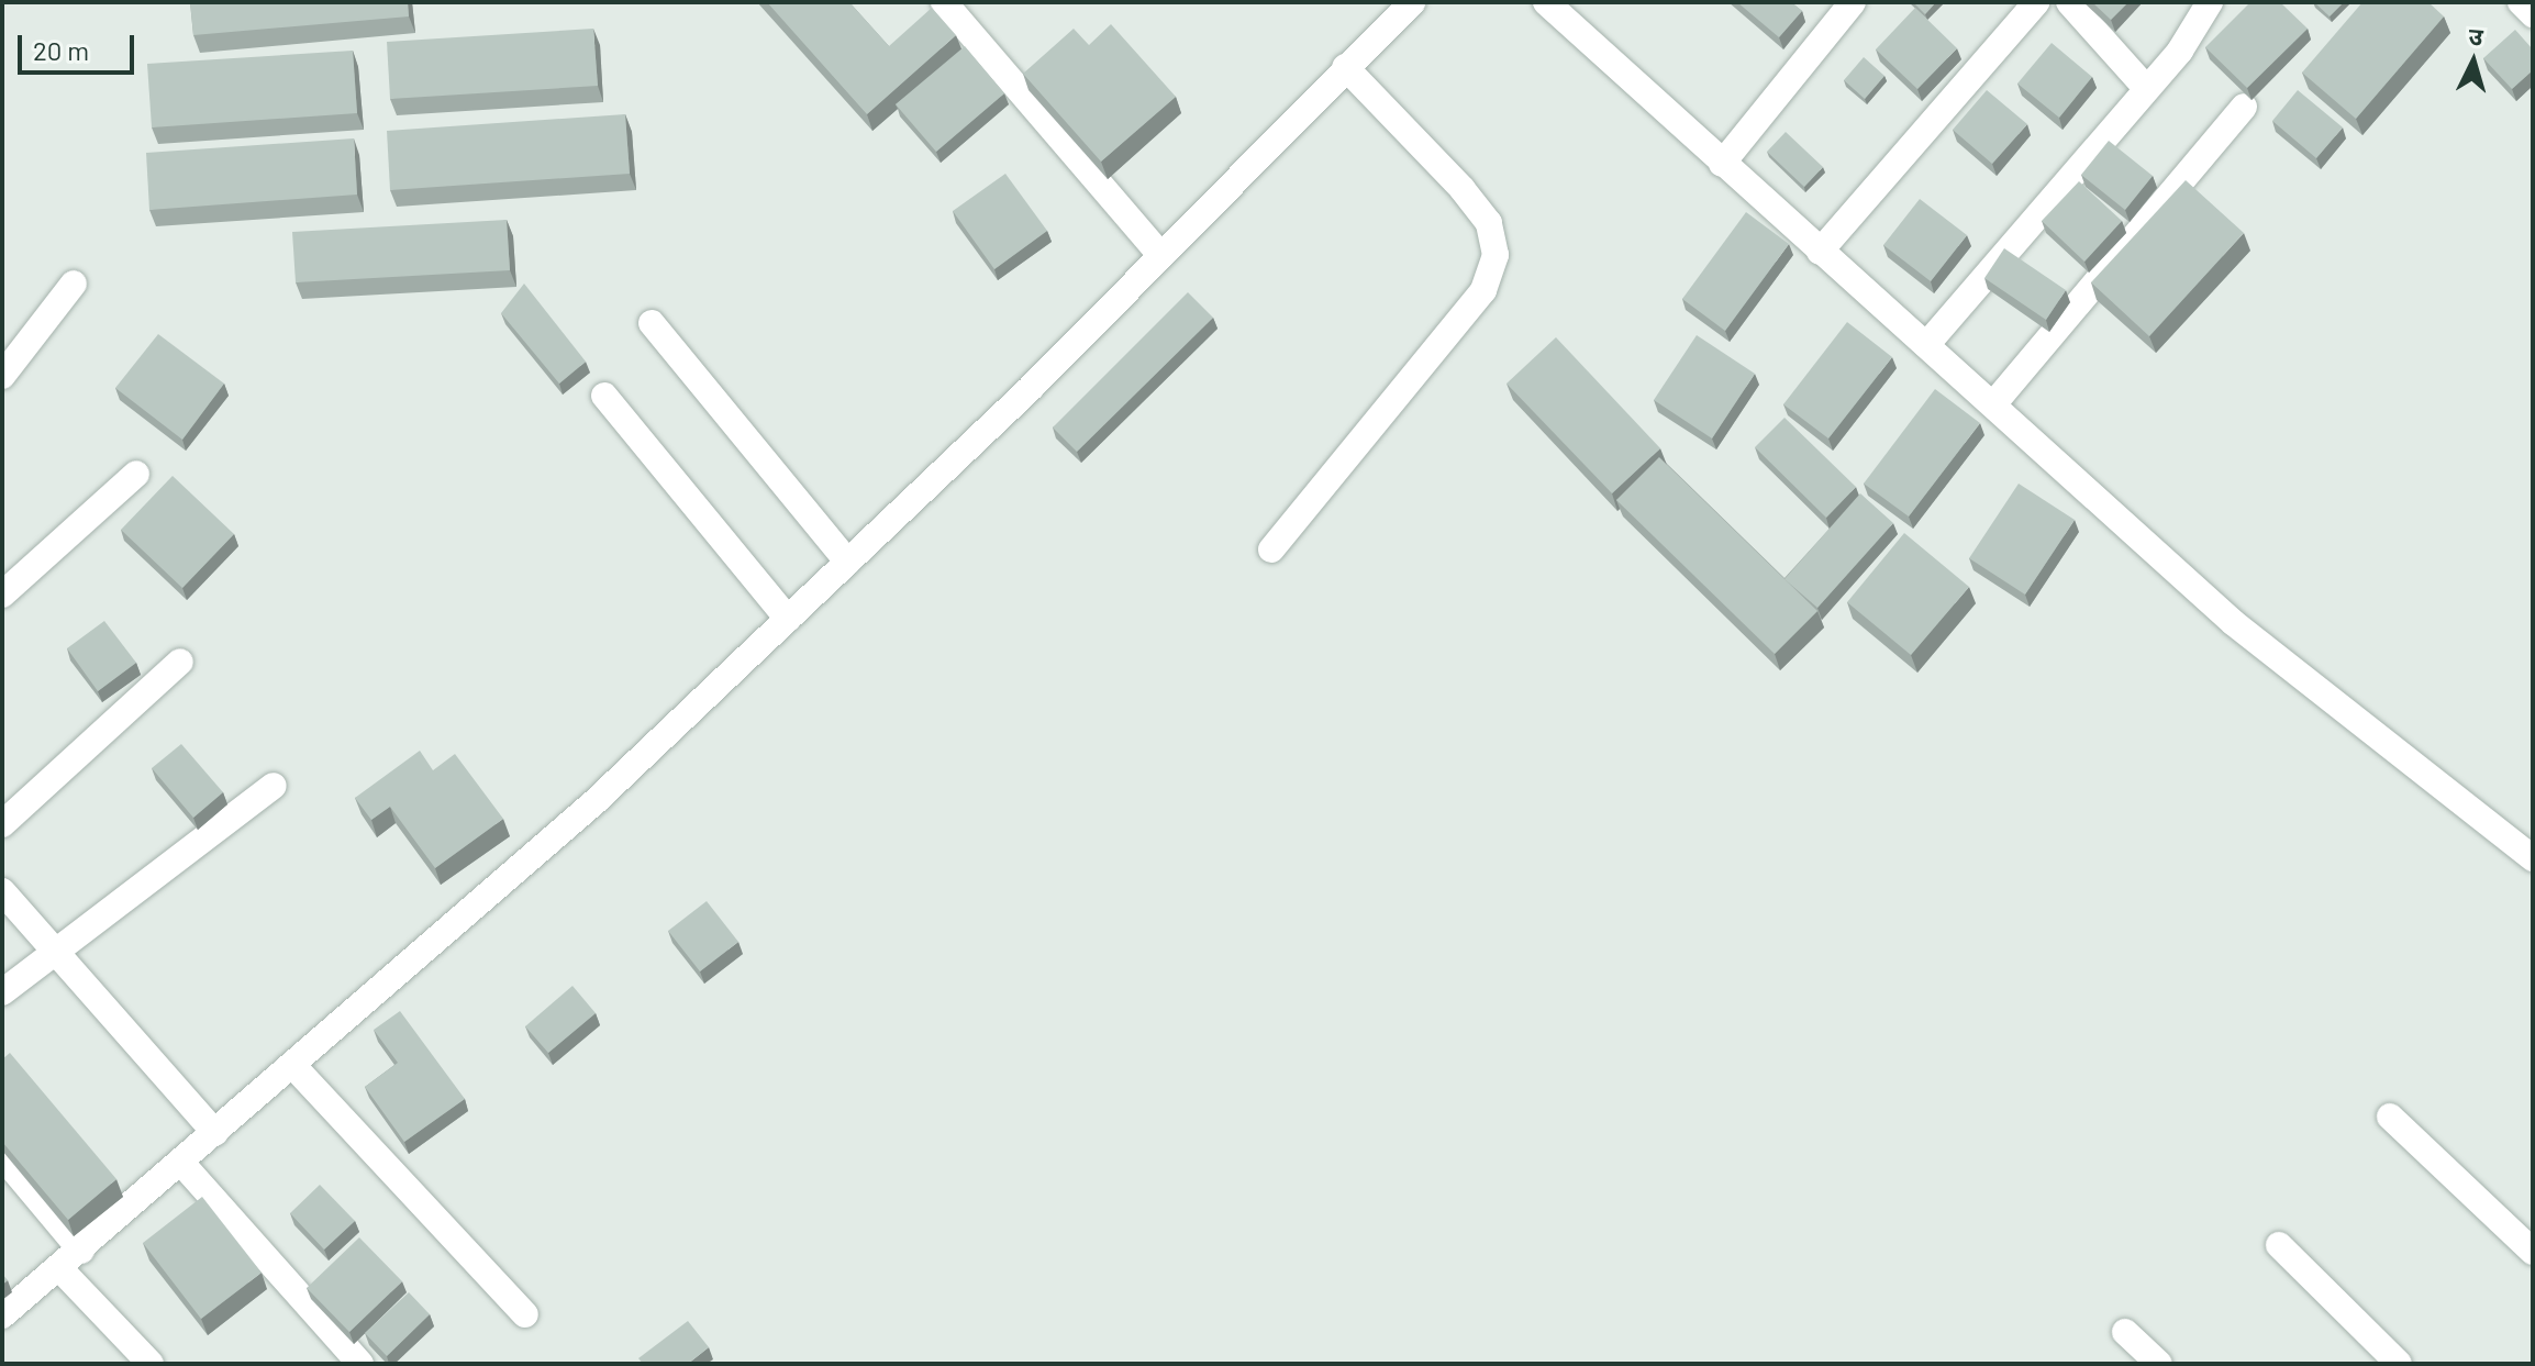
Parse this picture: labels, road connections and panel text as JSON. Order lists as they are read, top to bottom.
{
  "scale_bar": "20 m",
  "north": "top"
}
